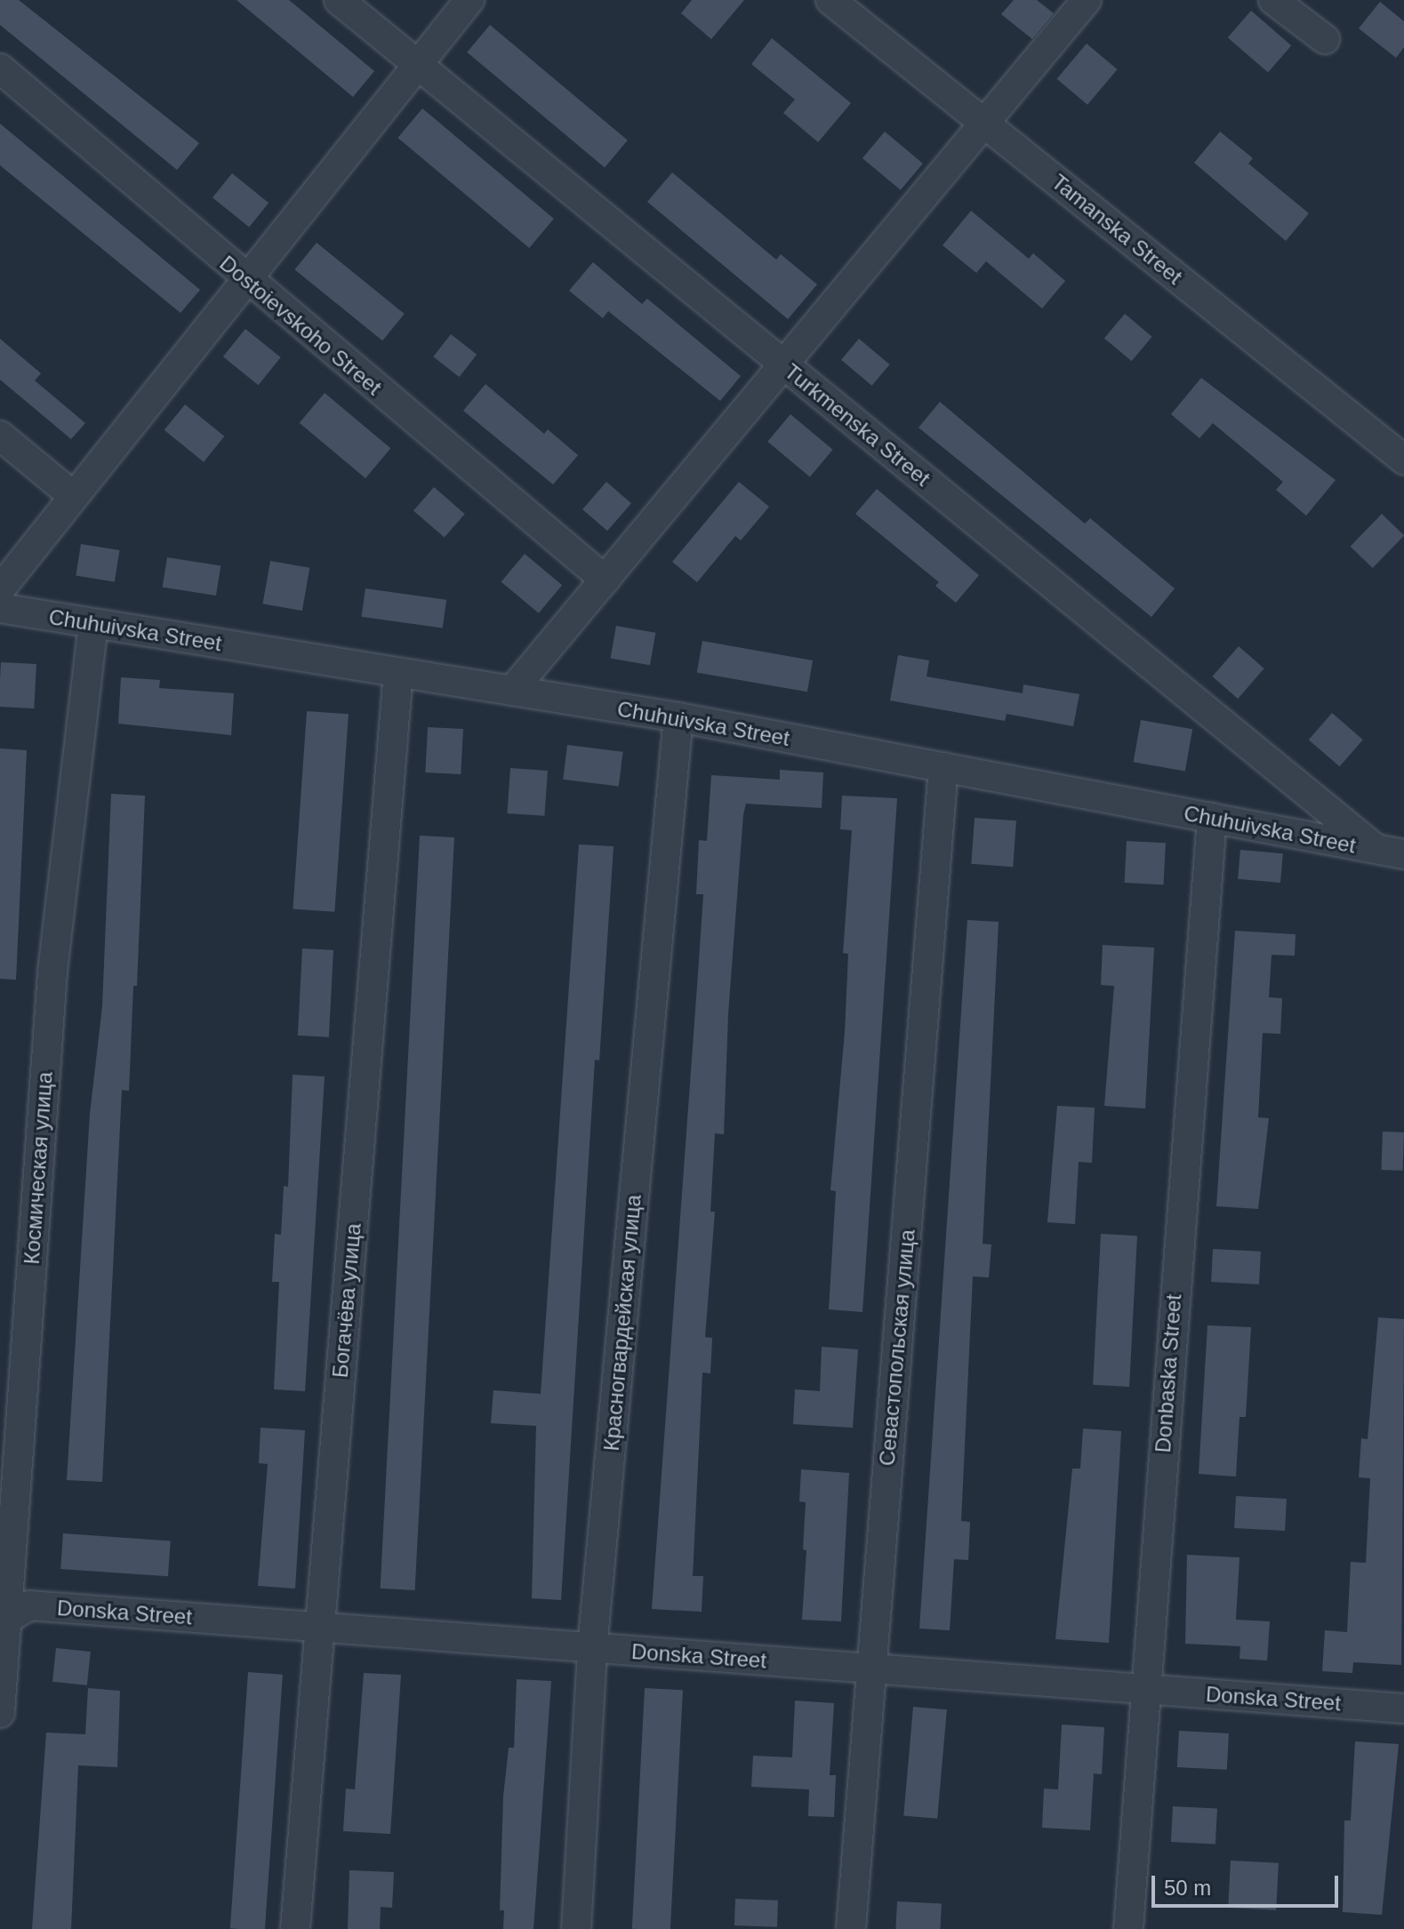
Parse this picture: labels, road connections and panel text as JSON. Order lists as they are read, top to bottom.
{
  "streets": {
    "street": [
      "Tamanska Street",
      "Dostoievskoho Street",
      "Turkmenska Street",
      "Chuhuivska Street",
      "Космическая улица",
      "Богачёва улица",
      "Красногвардейская улица",
      "Севастопольская улица",
      "Donbaska Street",
      "Donska Street"
    ]
  },
  "crossings": [
    ["Turkmenska Street", "Chuhuivska Street"],
    ["Chuhuivska Street", "Космическая улица"],
    ["Chuhuivska Street", "Богачёва улица"],
    ["Chuhuivska Street", "Красногвардейская улица"],
    ["Chuhuivska Street", "Севастопольская улица"],
    ["Chuhuivska Street", "Donbaska Street"],
    ["Космическая улица", "Donska Street"],
    ["Богачёва улица", "Donska Street"],
    ["Красногвардейская улица", "Donska Street"],
    ["Севастопольская улица", "Donska Street"],
    ["Donbaska Street", "Donska Street"]
  ],
  "scale_bar": "50 m"
}
